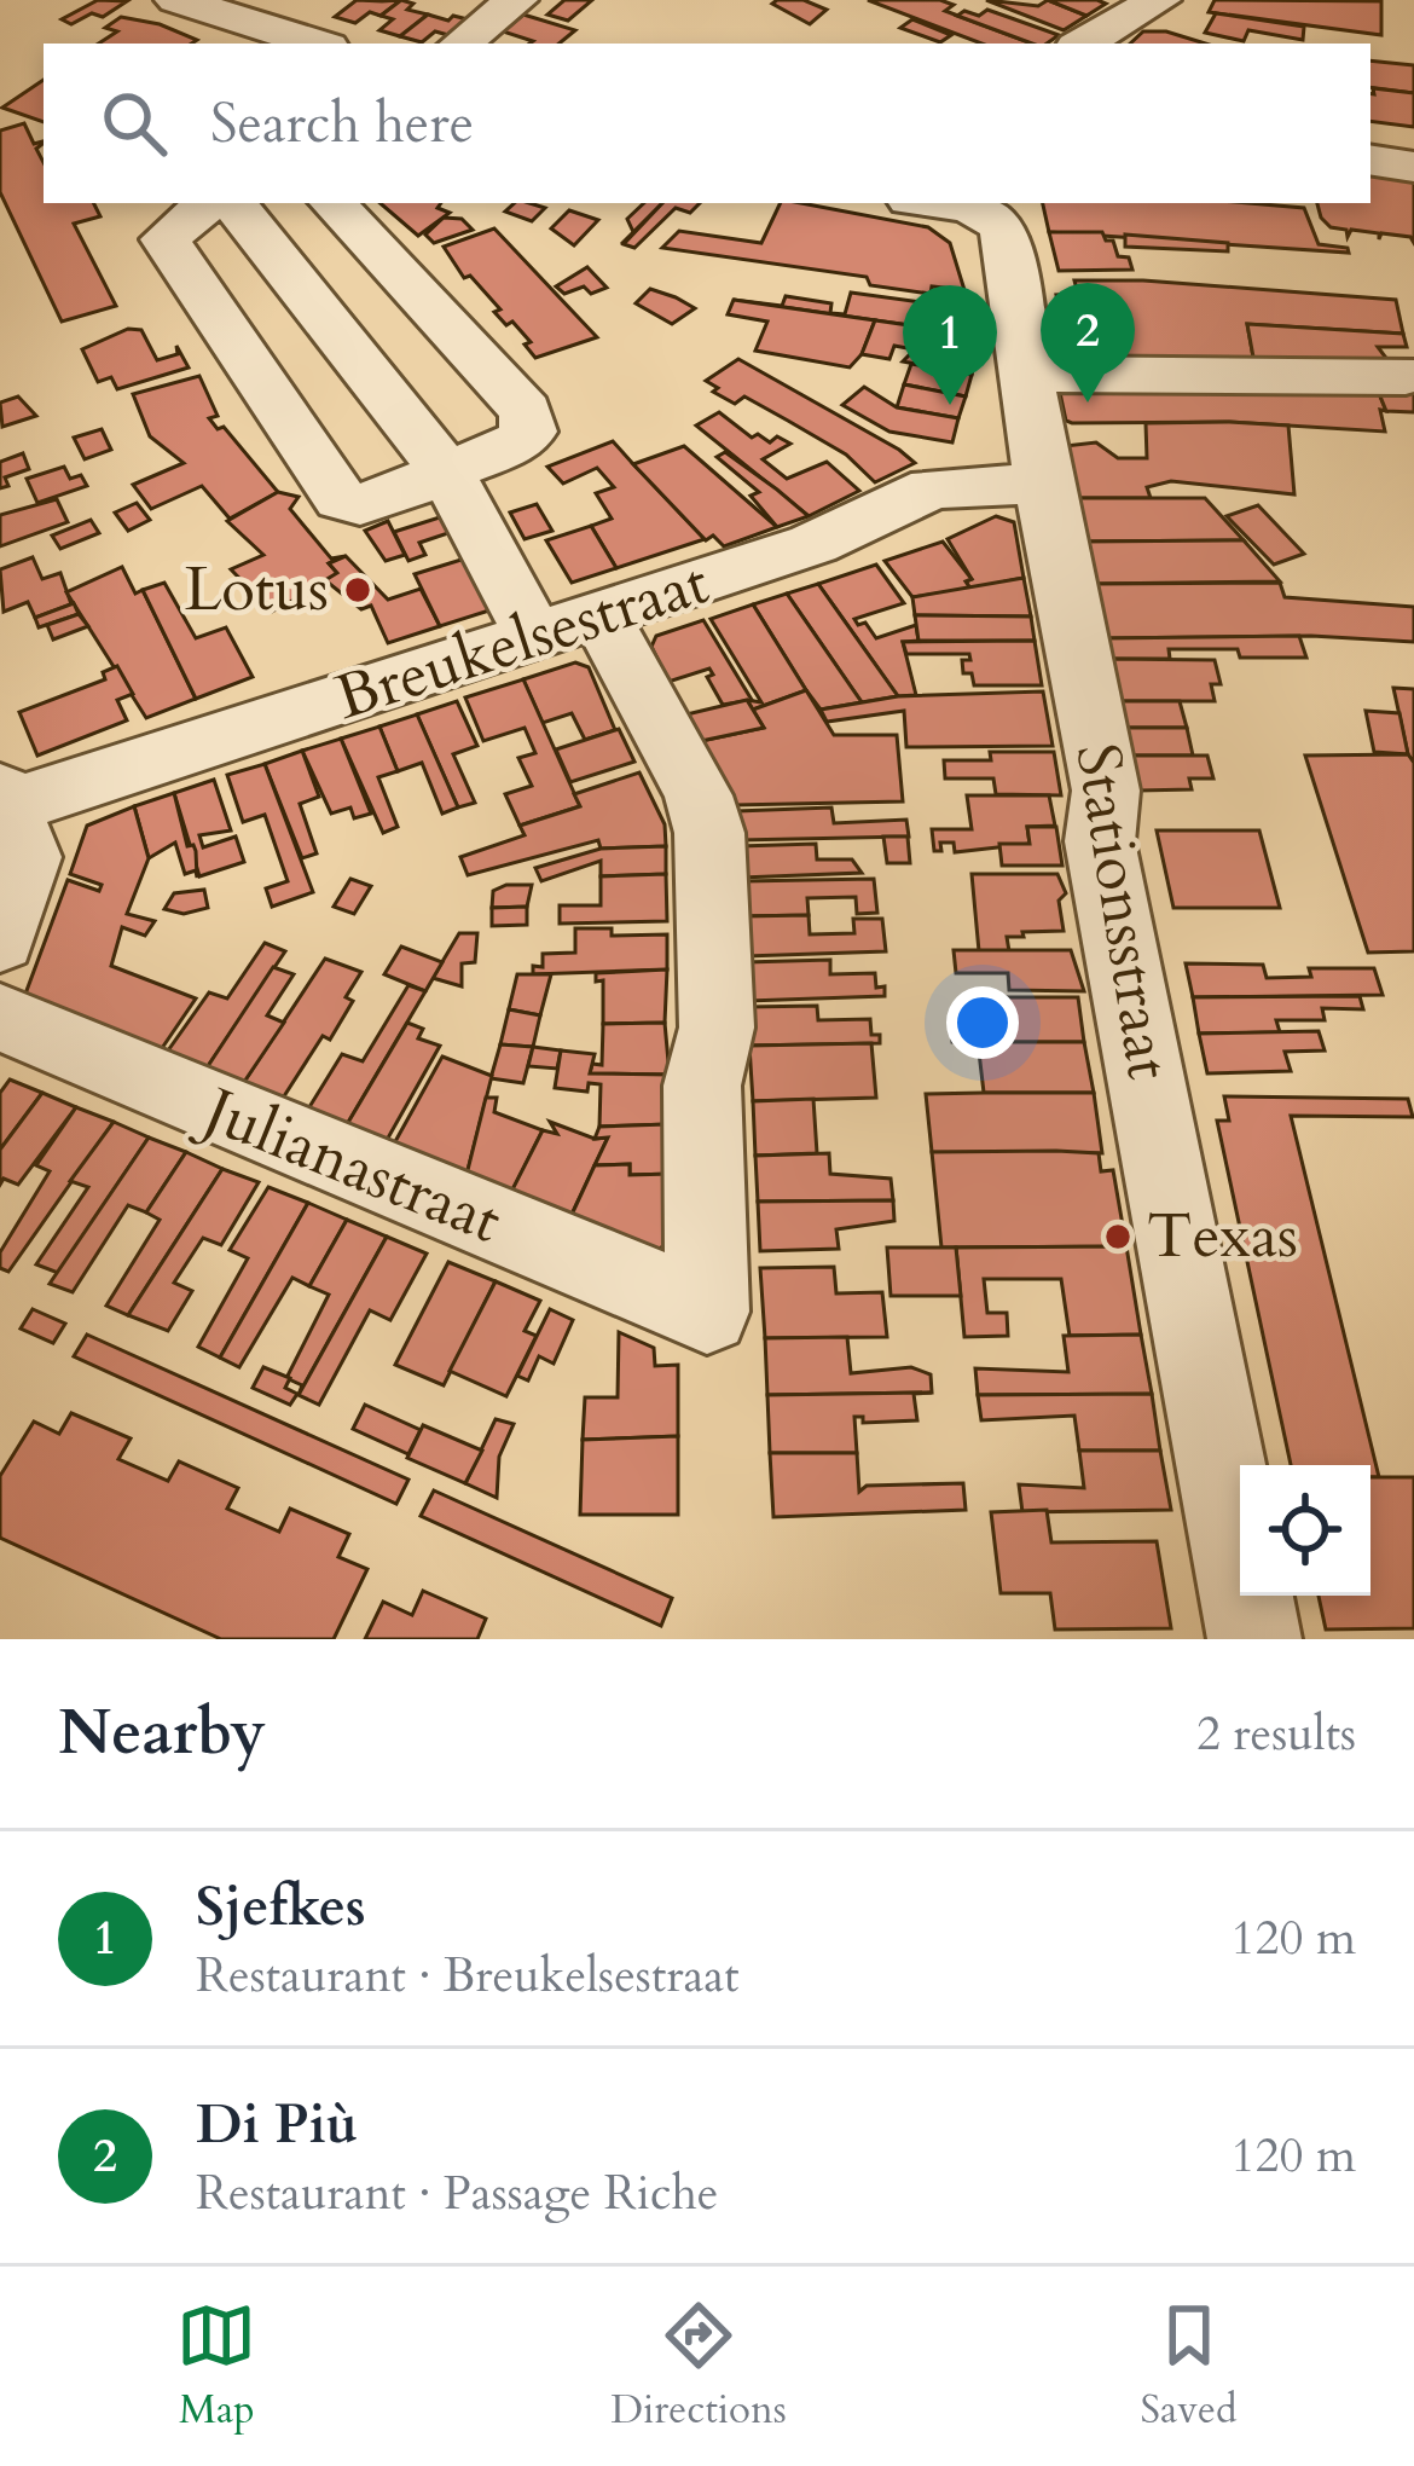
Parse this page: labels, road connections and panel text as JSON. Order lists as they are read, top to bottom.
{
  "streets": {
    "street": ["Breukelsestraat", "Stationsstraat", "Julianastraat"]
  },
  "crossings": [
    ["Breukelsestraat", "Stationsstraat"],
    ["Breukelsestraat", "Julianastraat"]
  ],
  "places": ["Lotus", "Texas"],
  "page": {
    "search": "Search here",
    "pins": ["2", "1"],
    "heading": ["Nearby", "2 results"],
    "list": [
      {
        "mark": "1",
        "name": "Sjefkes",
        "note": "Restaurant · Breukelsestraat",
        "value": "120 m"
      },
      {
        "mark": "2",
        "name": "Di Più",
        "note": "Restaurant · Passage Riche",
        "value": "120 m"
      }
    ],
    "nav": ["Map", "Directions", "Saved"]
  }
}
